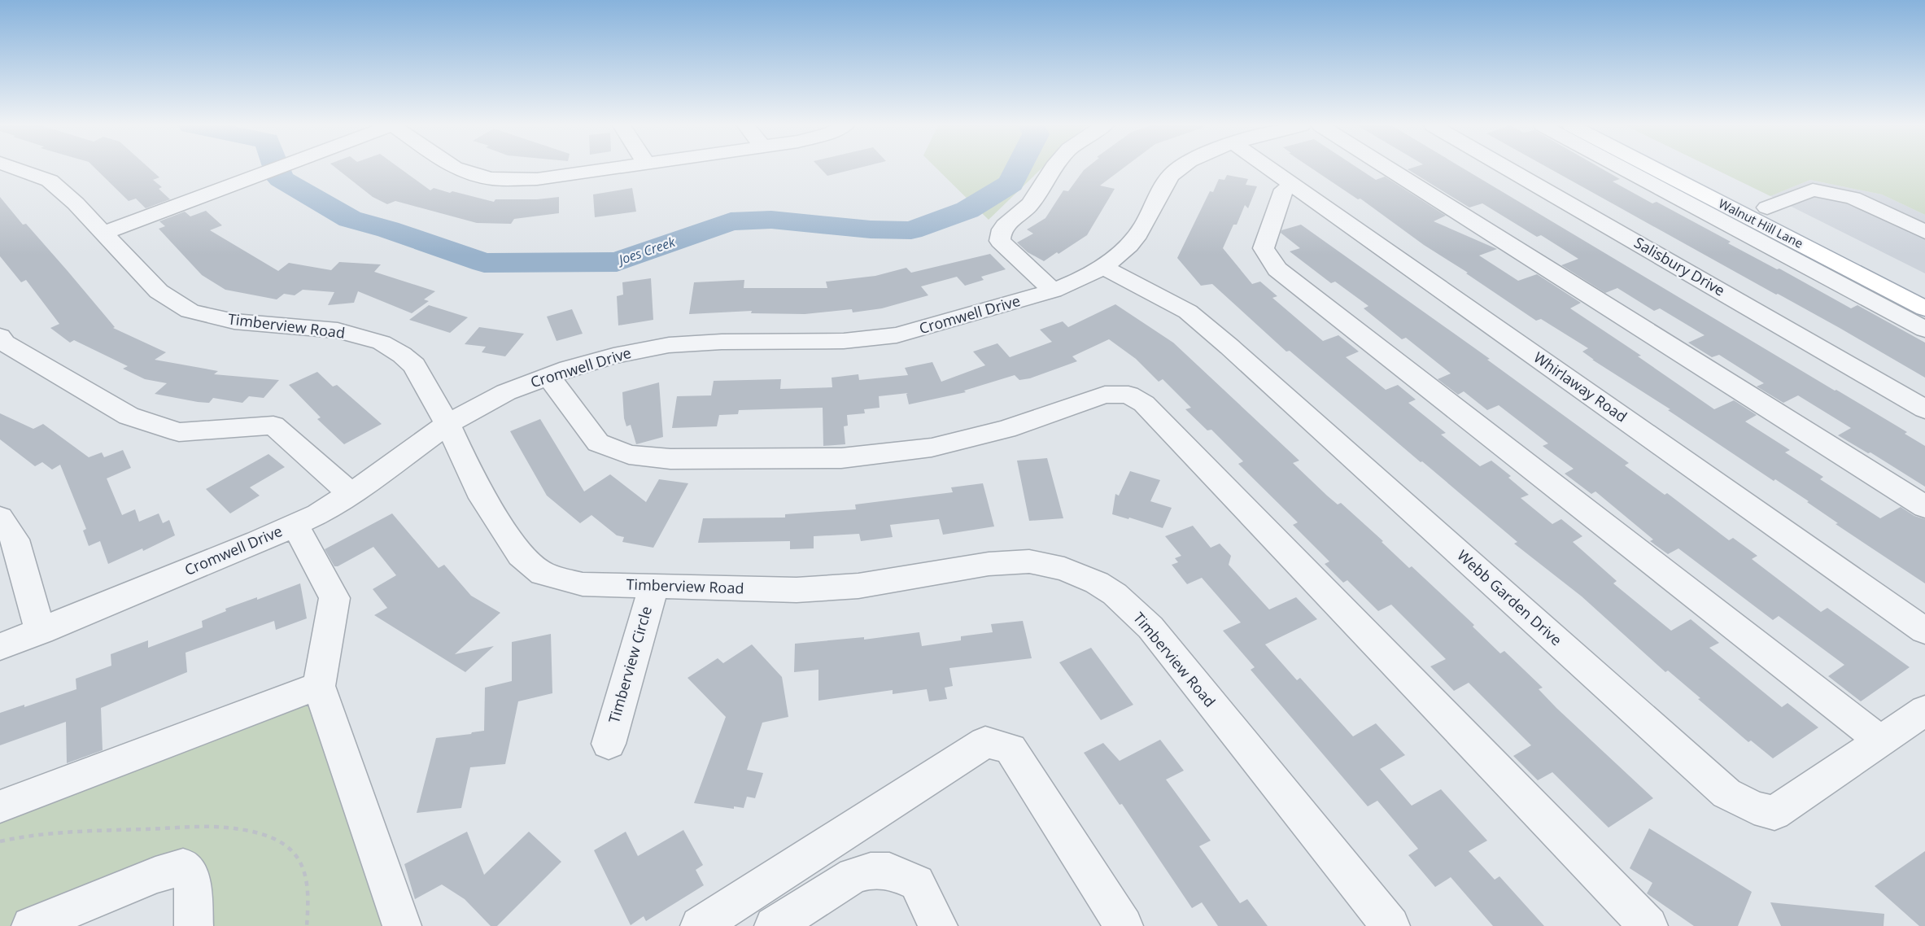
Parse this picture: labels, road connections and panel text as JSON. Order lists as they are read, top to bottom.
{
  "streets": {
    "main road": ["Walnut Hill Lane"],
    "street": [
      "Salisbury Drive",
      "Cromwell Drive",
      "Timberview Road",
      "Whirlaway Road",
      "Webb Garden Drive",
      "Timberview Circle"
    ]
  },
  "crossings": [
    ["Cromwell Drive", "Timberview Road"],
    ["Cromwell Drive", "Webb Garden Drive"],
    ["Timberview Road", "Timberview Circle"]
  ],
  "water": ["Joes Creek"]
}
